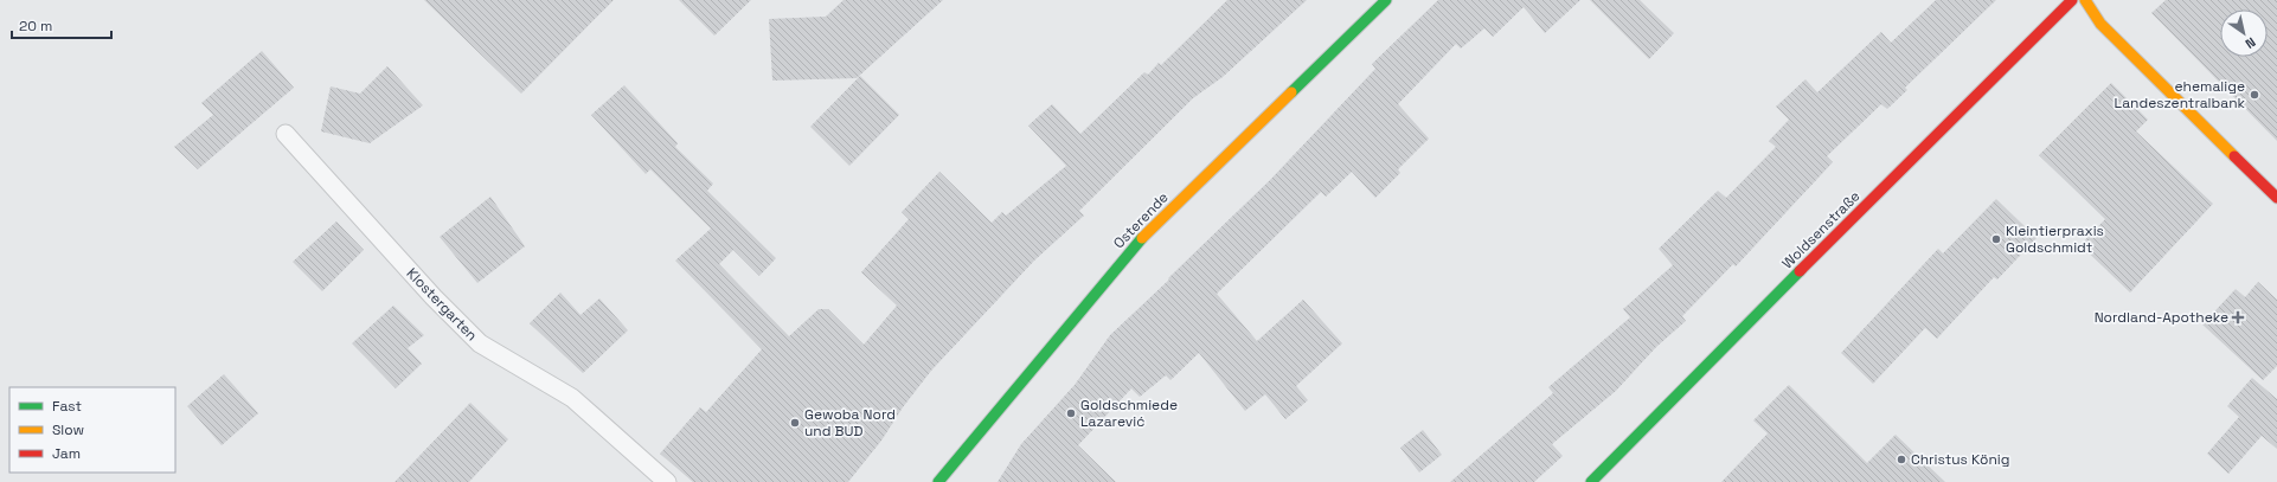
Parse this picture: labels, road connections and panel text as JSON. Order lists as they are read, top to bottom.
{
  "streets": {
    "main road": ["Osterende", "Woldsenstraße"],
    "lane": ["Klostergarten"]
  },
  "places": {
    "other": [
      "ehemalige Landeszentralbank",
      "Kleintierpraxis Goldschmidt",
      "Goldschmiede Lazarević",
      "Gewoba Nord und BUD",
      "Christus König"
    ],
    "health": ["Nordland-Apotheke"]
  },
  "legend": ["Fast", "Slow", "Jam"],
  "scale_bar": "20 m",
  "north": "bottom right"
}
